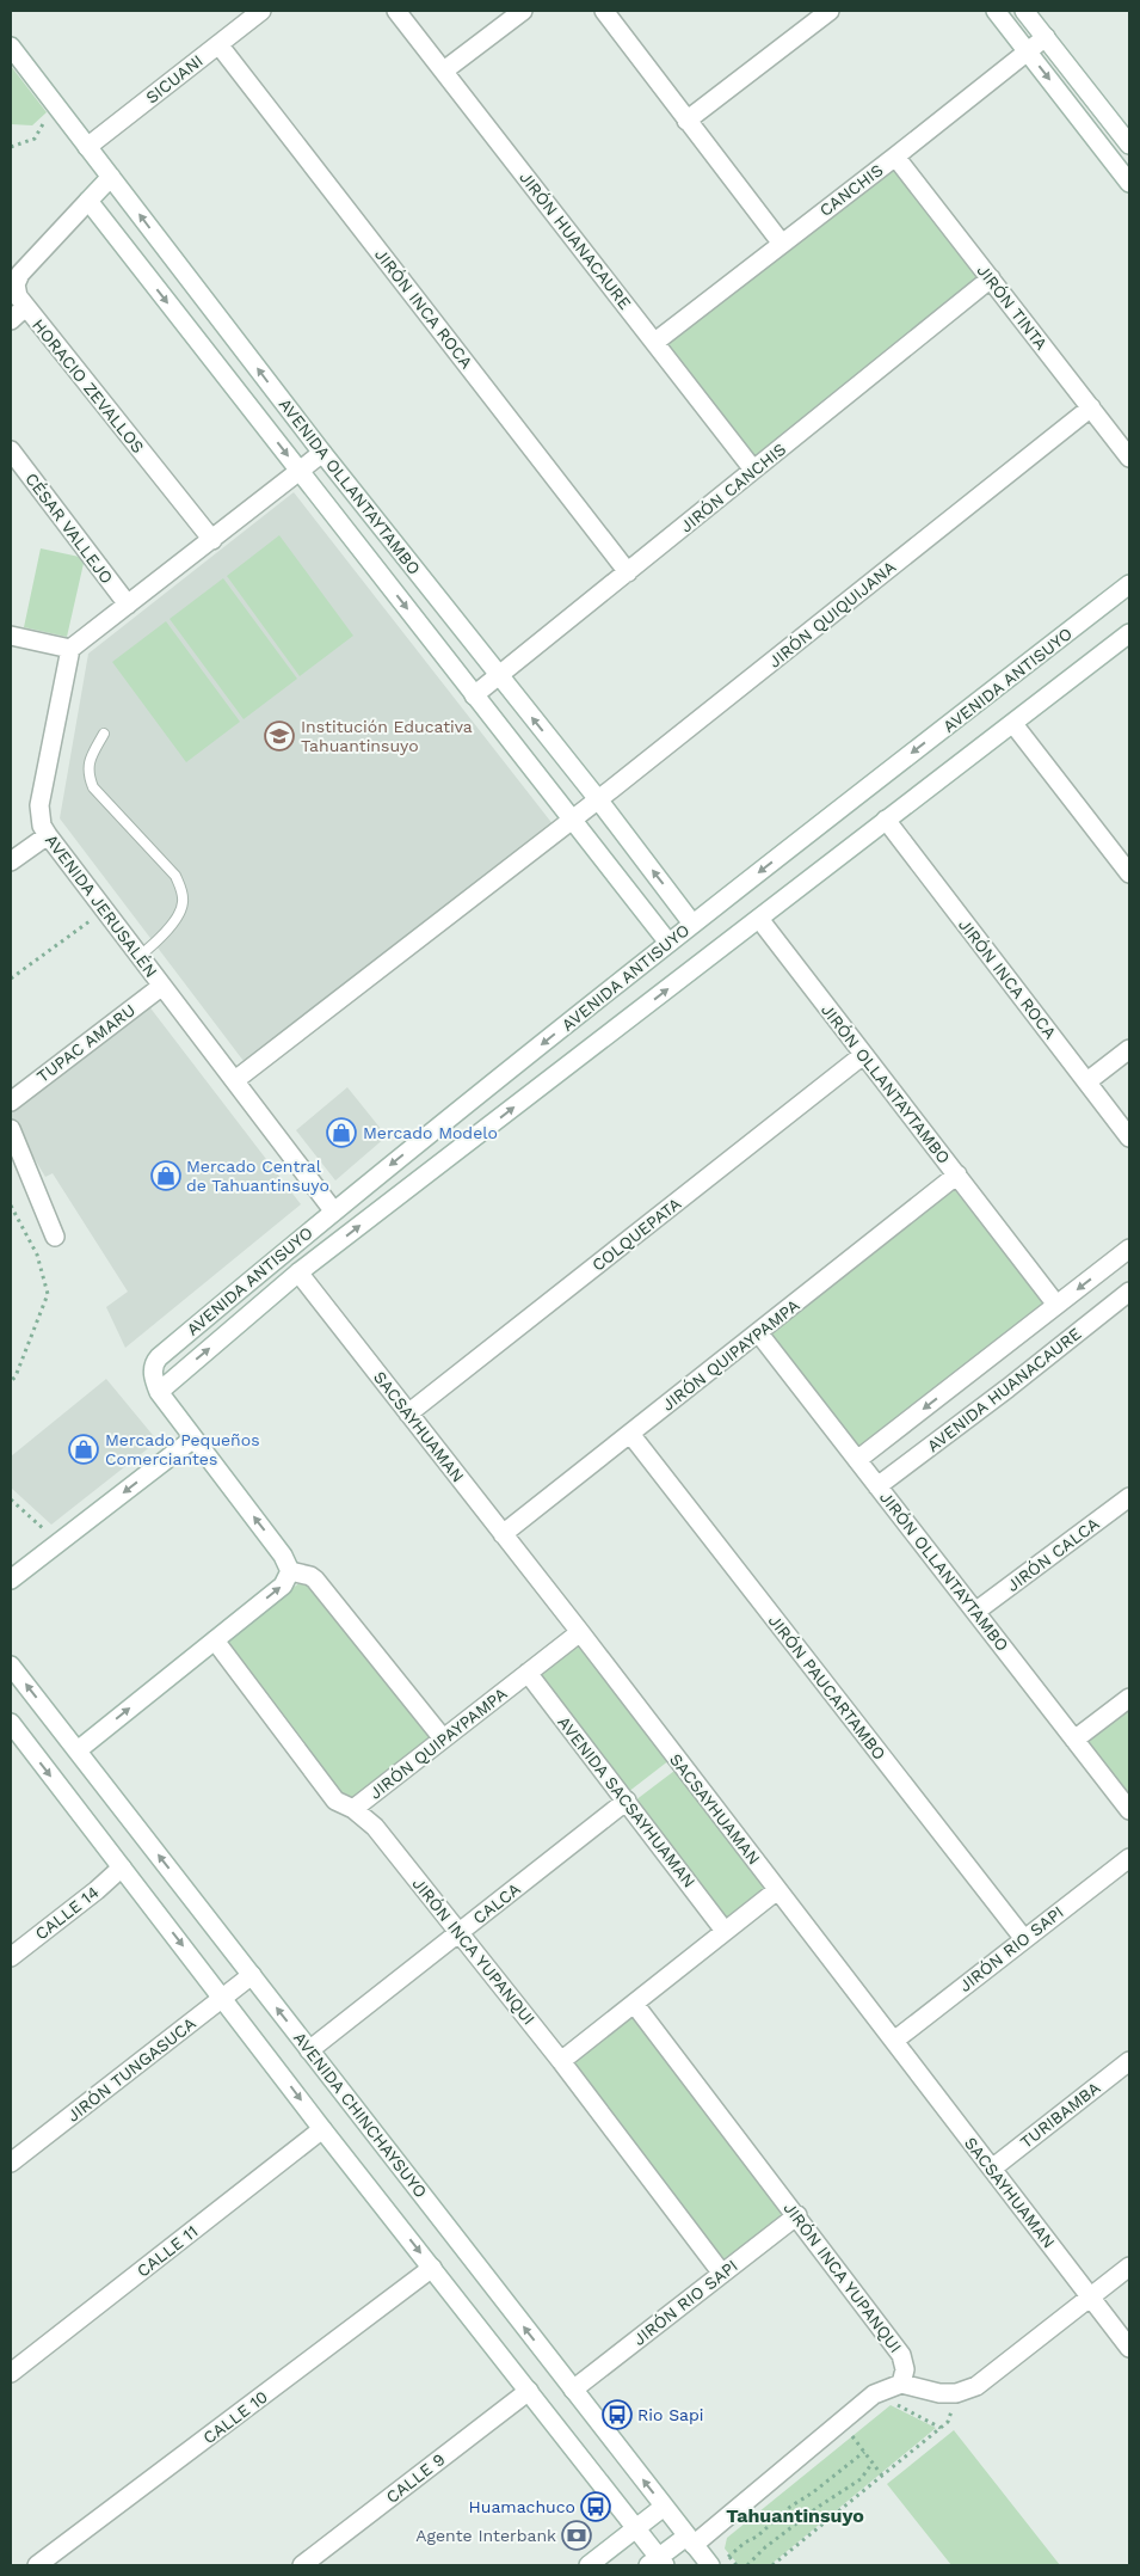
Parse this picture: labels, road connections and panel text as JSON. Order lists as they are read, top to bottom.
{
  "streets": {
    "street": [
      "SICUANI",
      "CANCHIS",
      "JIRÓN HUANACAURE",
      "JIRÓN TINTA",
      "JIRÓN INCA ROCA",
      "HORACIO ZEVALLOS",
      "AVENIDA OLLANTAYTAMBO",
      "JIRÓN CANCHIS",
      "CÉSAR VALLEJO",
      "JIRÓN QUIQUIJANA",
      "AVENIDA ANTISUYO",
      "AVENIDA JERUSALÉN",
      "TUPAC AMARU",
      "JIRÓN OLLANTAYTAMBO",
      "COLQUEPATA",
      "JIRÓN QUIPAYPAMPA",
      "AVENIDA HUANACAURE",
      "SACSAYHUAMAN",
      "JIRÓN CALCA",
      "JIRÓN PAUCARTAMBO",
      "AVENIDA SACSAYHUAMAN",
      "CALCA",
      "CALLE 14",
      "JIRÓN RIO SAPI",
      "JIRÓN INCA YUPANQUI",
      "JIRÓN TUNGASUCA",
      "AVENIDA CHINCHAYSUYO",
      "TURIBAMBA",
      "CALLE 11",
      "CALLE 10",
      "CALLE 9"
    ]
  },
  "crossings": [
    ["SICUANI", "JIRÓN INCA ROCA"],
    ["SICUANI", "AVENIDA OLLANTAYTAMBO"],
    ["CANCHIS", "JIRÓN HUANACAURE"],
    ["CANCHIS", "JIRÓN TINTA"],
    ["JIRÓN HUANACAURE", "JIRÓN CANCHIS"],
    ["JIRÓN TINTA", "JIRÓN CANCHIS"],
    ["JIRÓN TINTA", "JIRÓN QUIQUIJANA"],
    ["JIRÓN INCA ROCA", "JIRÓN CANCHIS"],
    ["JIRÓN INCA ROCA", "AVENIDA ANTISUYO"],
    ["HORACIO ZEVALLOS", "AVENIDA OLLANTAYTAMBO"],
    ["AVENIDA OLLANTAYTAMBO", "JIRÓN CANCHIS"],
    ["AVENIDA OLLANTAYTAMBO", "JIRÓN QUIQUIJANA"],
    ["AVENIDA OLLANTAYTAMBO", "AVENIDA ANTISUYO"],
    ["JIRÓN QUIQUIJANA", "AVENIDA JERUSALÉN"],
    ["AVENIDA ANTISUYO", "AVENIDA JERUSALÉN"],
    ["AVENIDA ANTISUYO", "JIRÓN OLLANTAYTAMBO"],
    ["AVENIDA ANTISUYO", "SACSAYHUAMAN"],
    ["AVENIDA JERUSALÉN", "TUPAC AMARU"],
    ["JIRÓN OLLANTAYTAMBO", "COLQUEPATA"],
    ["JIRÓN OLLANTAYTAMBO", "JIRÓN QUIPAYPAMPA"],
    ["JIRÓN OLLANTAYTAMBO", "AVENIDA HUANACAURE"],
    ["JIRÓN OLLANTAYTAMBO", "JIRÓN CALCA"],
    ["COLQUEPATA", "SACSAYHUAMAN"],
    ["JIRÓN QUIPAYPAMPA", "SACSAYHUAMAN"],
    ["JIRÓN QUIPAYPAMPA", "JIRÓN PAUCARTAMBO"],
    ["JIRÓN QUIPAYPAMPA", "AVENIDA SACSAYHUAMAN"],
    ["JIRÓN QUIPAYPAMPA", "JIRÓN INCA YUPANQUI"],
    ["SACSAYHUAMAN", "JIRÓN RIO SAPI"],
    ["SACSAYHUAMAN", "TURIBAMBA"],
    ["JIRÓN PAUCARTAMBO", "JIRÓN RIO SAPI"],
    ["AVENIDA SACSAYHUAMAN", "CALCA"],
    ["CALCA", "JIRÓN INCA YUPANQUI"],
    ["CALCA", "AVENIDA CHINCHAYSUYO"],
    ["JIRÓN RIO SAPI", "JIRÓN INCA YUPANQUI"],
    ["JIRÓN RIO SAPI", "AVENIDA CHINCHAYSUYO"],
    ["JIRÓN TUNGASUCA", "AVENIDA CHINCHAYSUYO"]
  ],
  "districts": ["Tahuantinsuyo"],
  "places": {
    "school or university": ["Institución Educativa Tahuantinsuyo"],
    "shop": ["Mercado Modelo", "Mercado Central de Tahuantinsuyo", "Mercado Pequeños Comerciantes"],
    "bus stop": ["Rio Sapi", "Huamachuco"],
    "bank": ["Agente Interbank"]
  }
}
